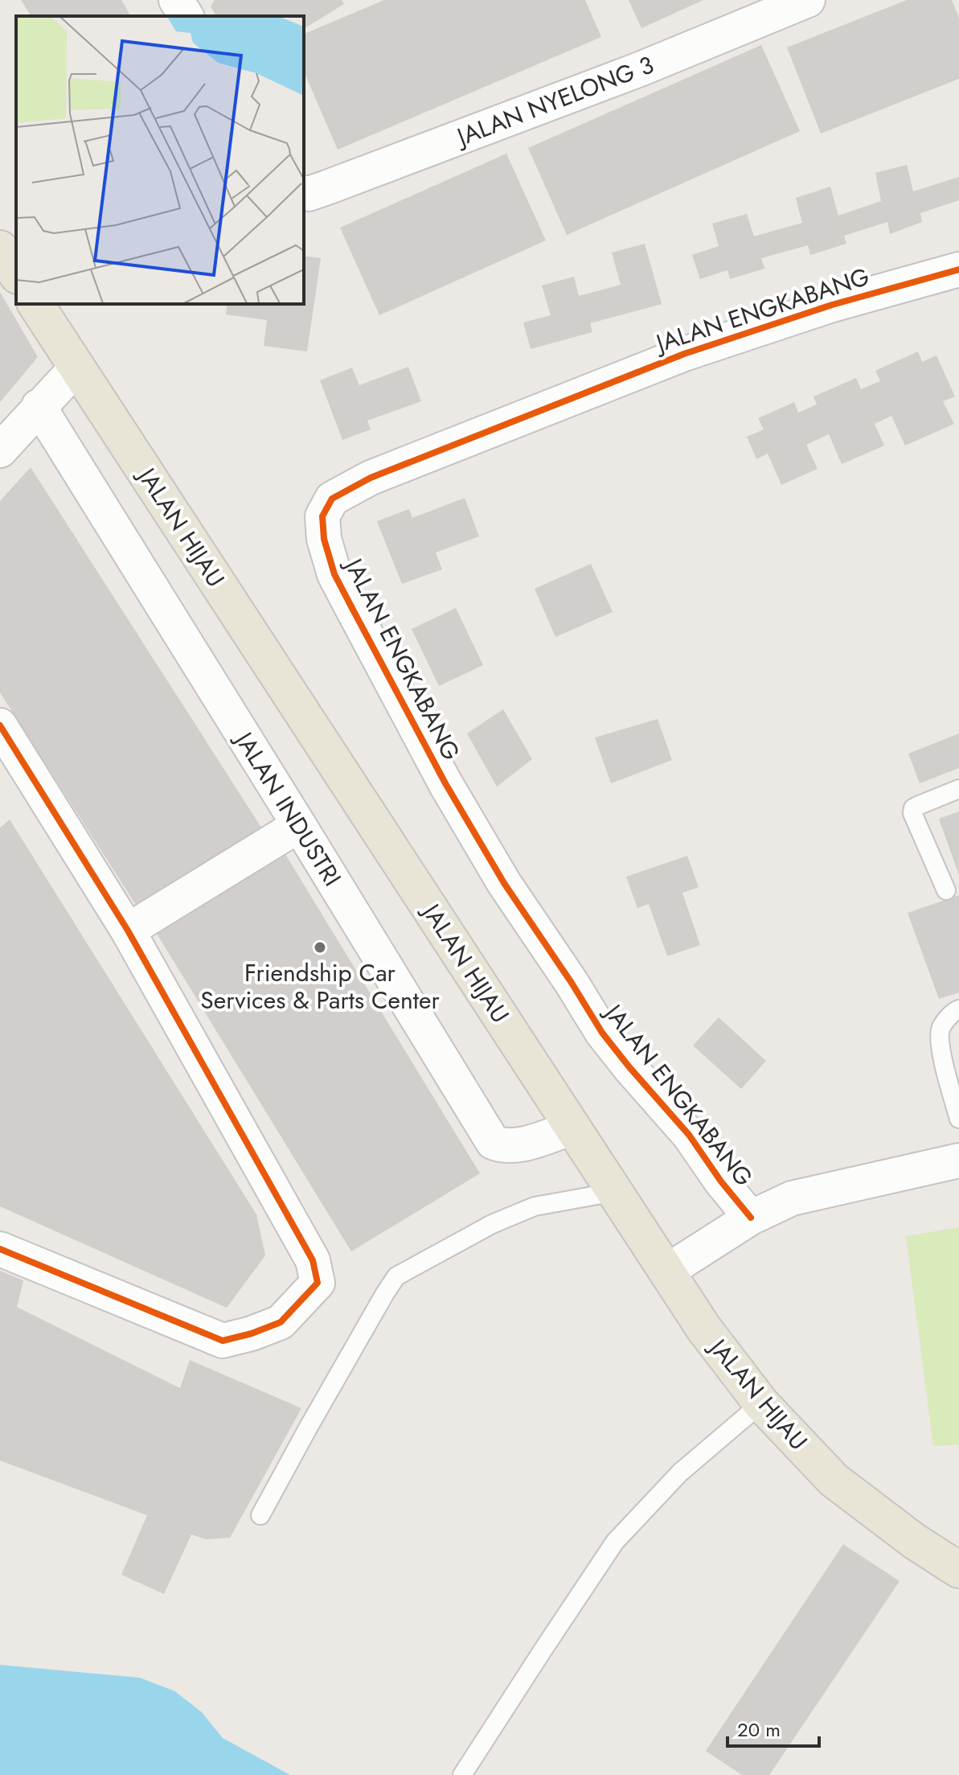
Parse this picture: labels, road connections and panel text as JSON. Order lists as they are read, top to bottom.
{
  "streets": {
    "main road": ["JALAN HIJAU"],
    "street": ["JALAN NYELONG 3", "JALAN ENGKABANG", "JALAN INDUSTRI"]
  },
  "crossings": [
    ["JALAN HIJAU", "JALAN INDUSTRI"]
  ],
  "places": ["Friendship Car Services & Parts Center"],
  "scale_bar": "20 m"
}
